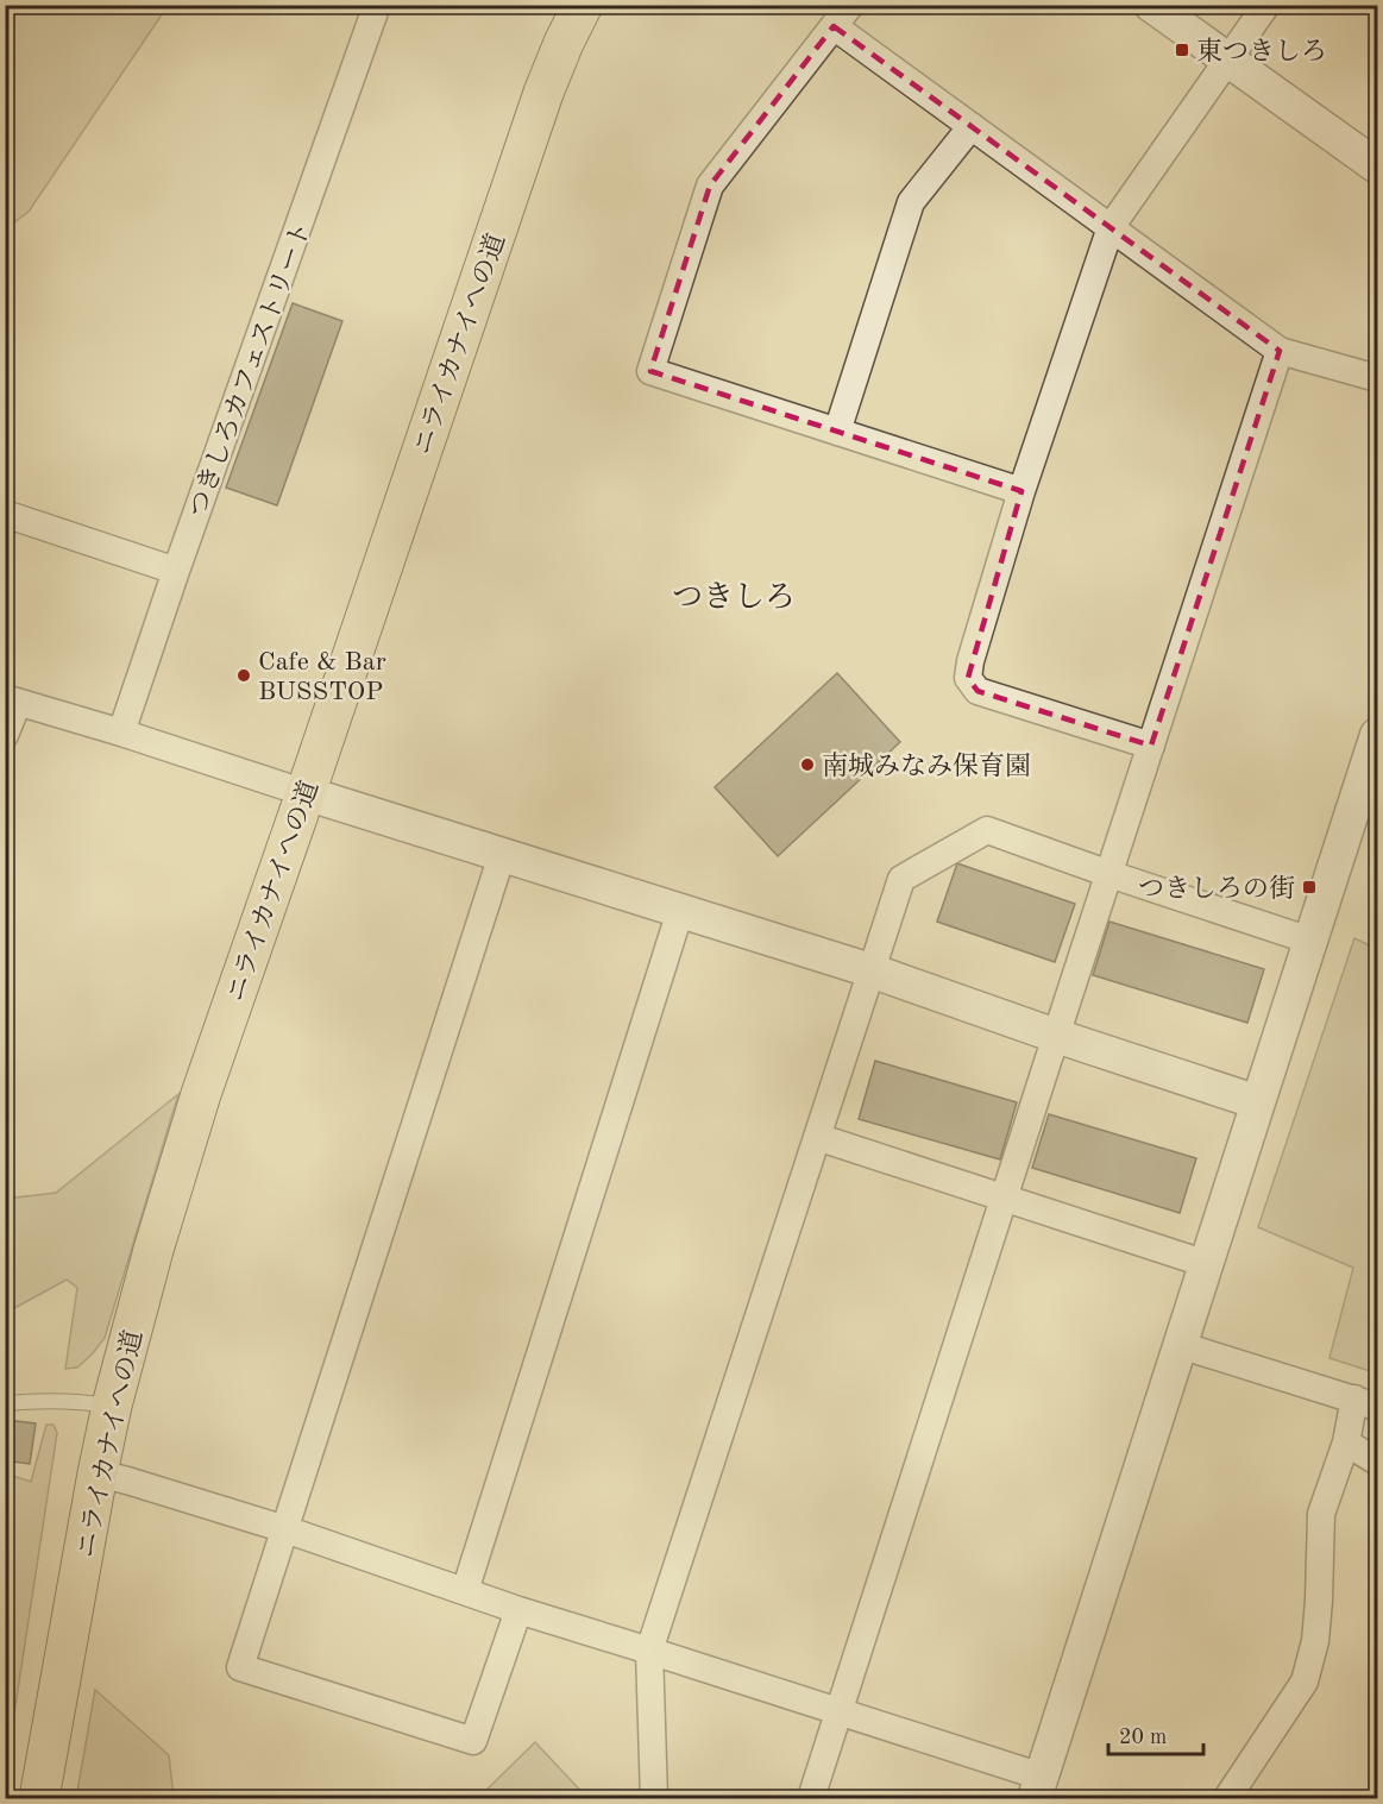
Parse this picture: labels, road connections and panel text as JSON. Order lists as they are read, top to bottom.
{
  "streets": {
    "main road": ["ニライカナイへの道"],
    "street": ["つきしろカフェストリート"]
  },
  "districts": ["つきしろ"],
  "places": {
    "transit": ["東つきしろ", "つきしろの街"],
    "other": ["Cafe & Bar BUSSTOP", "南城みなみ保育園"]
  },
  "scale_bar": "20 m"
}
